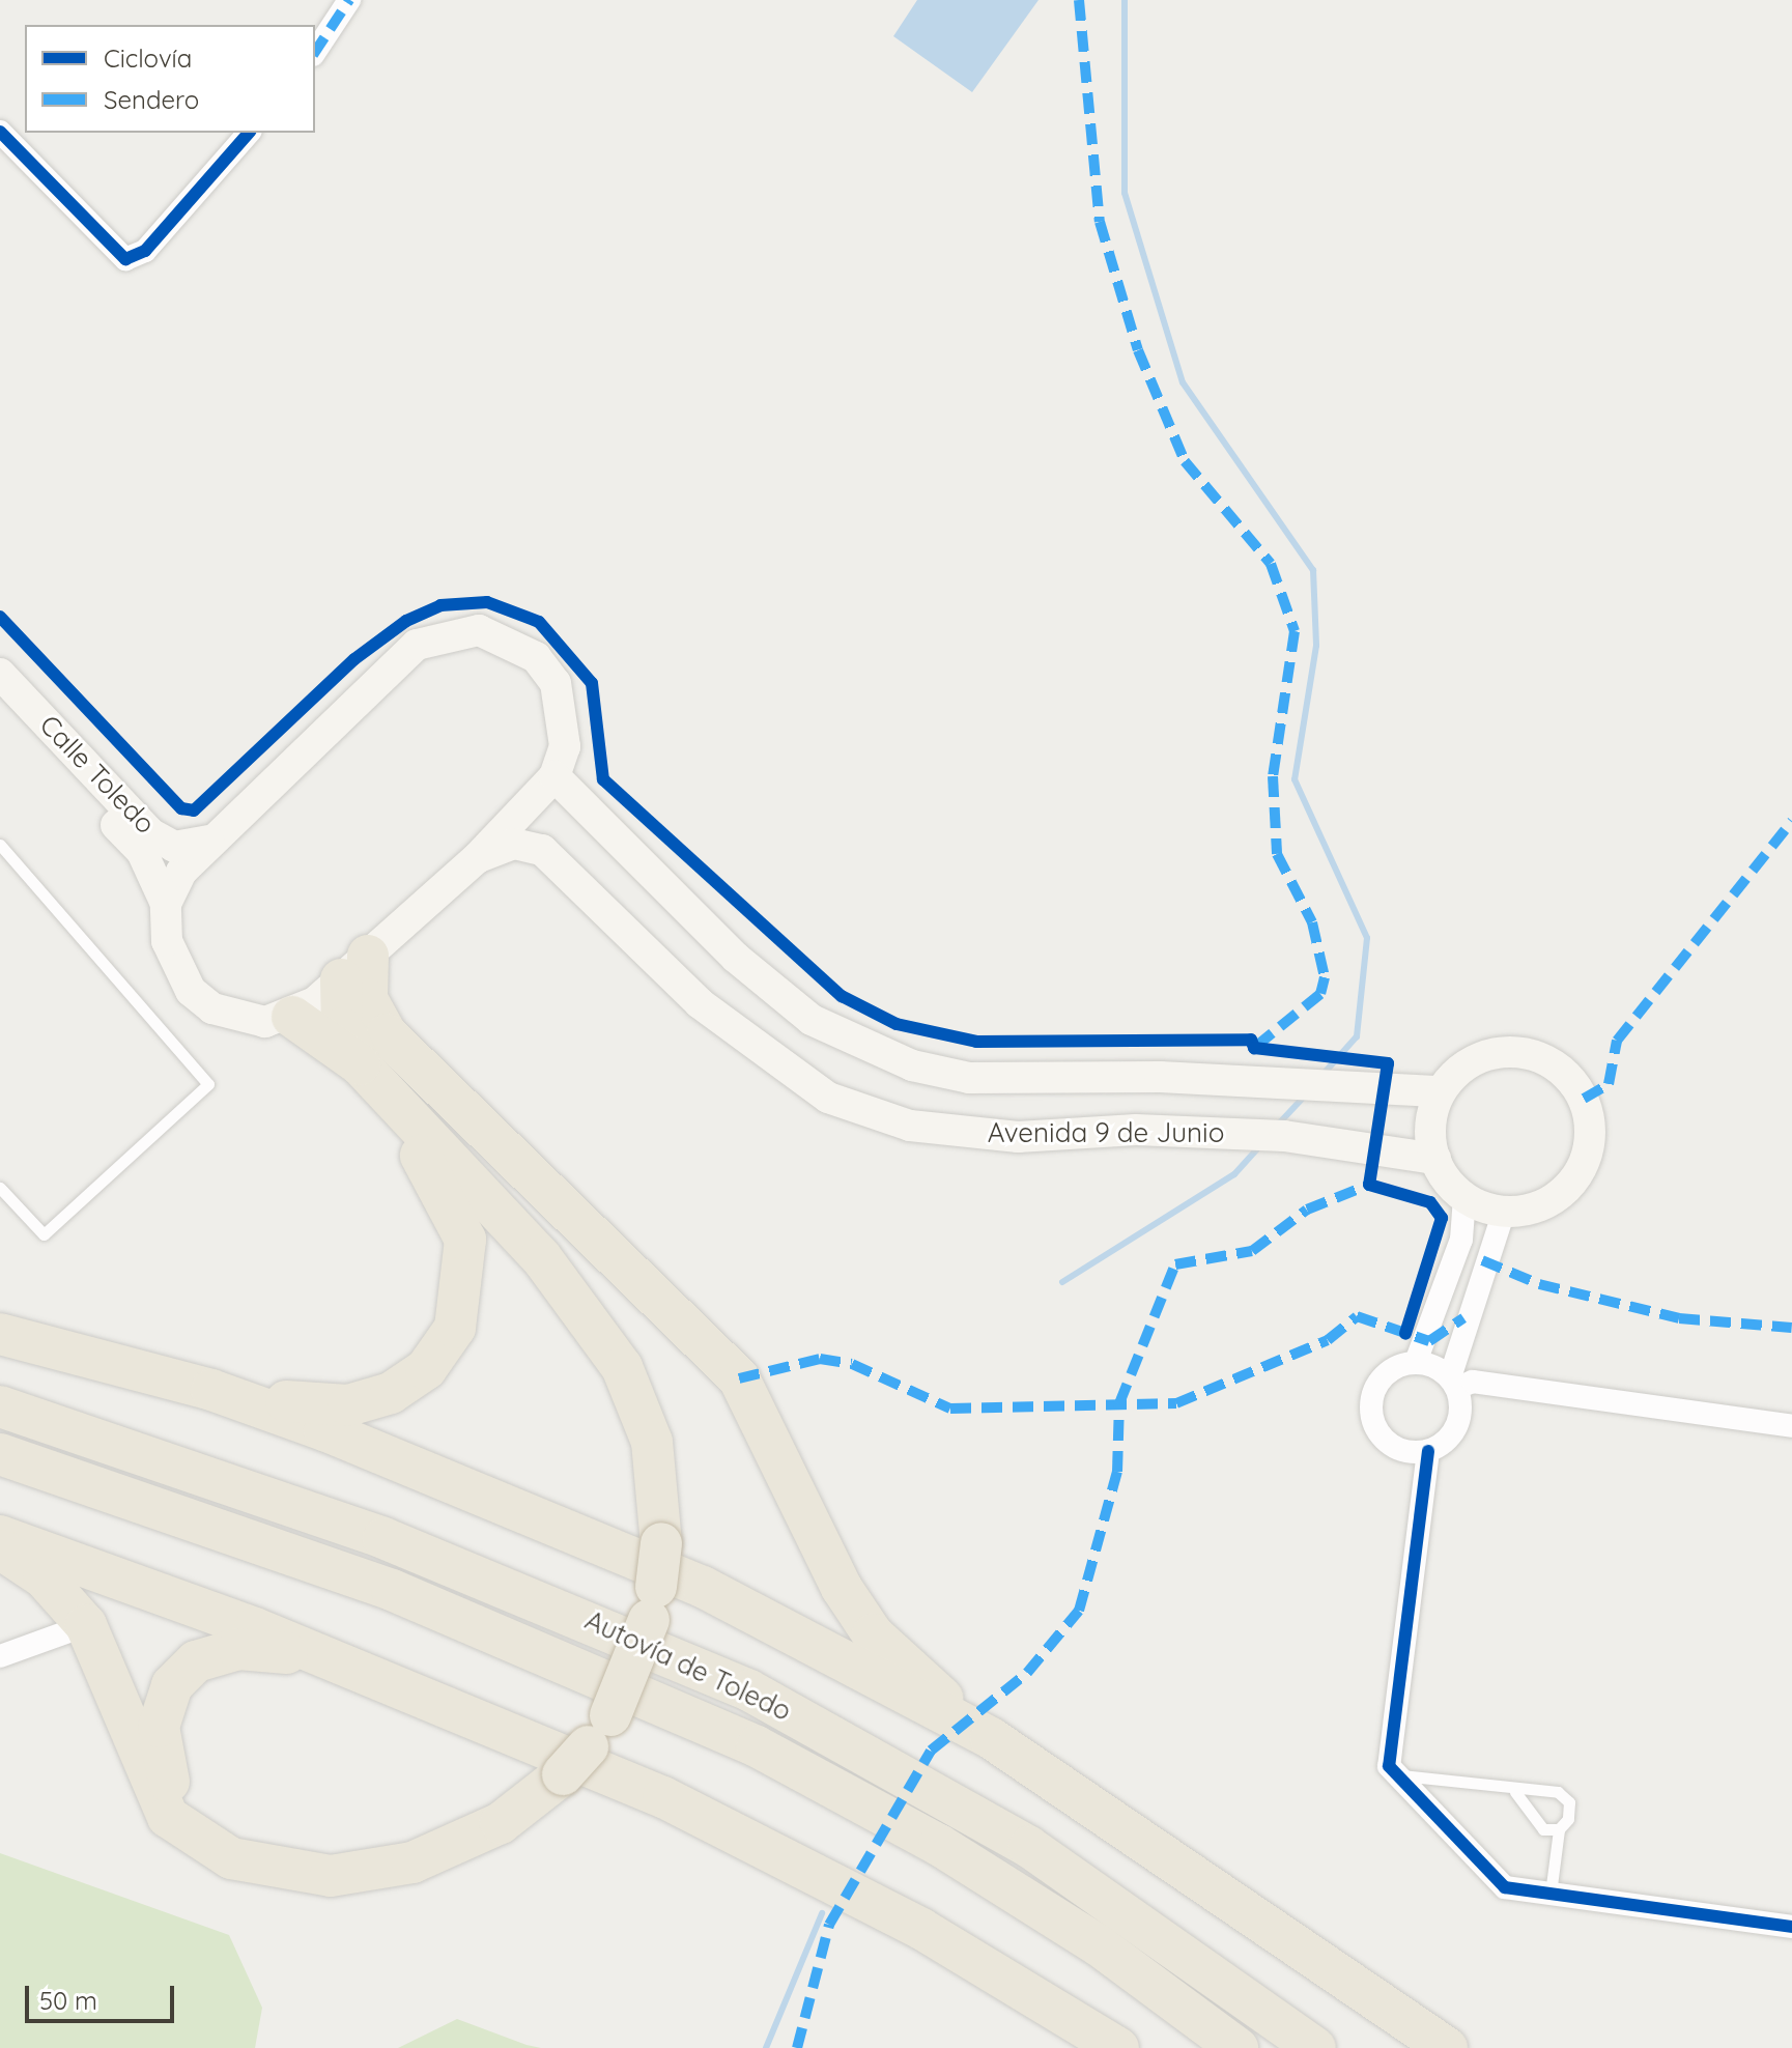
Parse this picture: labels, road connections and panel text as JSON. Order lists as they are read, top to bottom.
{
  "streets": {
    "highway": ["Autovía de Toledo"],
    "main road": ["Calle Toledo", "Avenida 9 de Junio"]
  },
  "legend": ["Ciclovía", "Sendero"],
  "scale_bar": "50 m"
}
